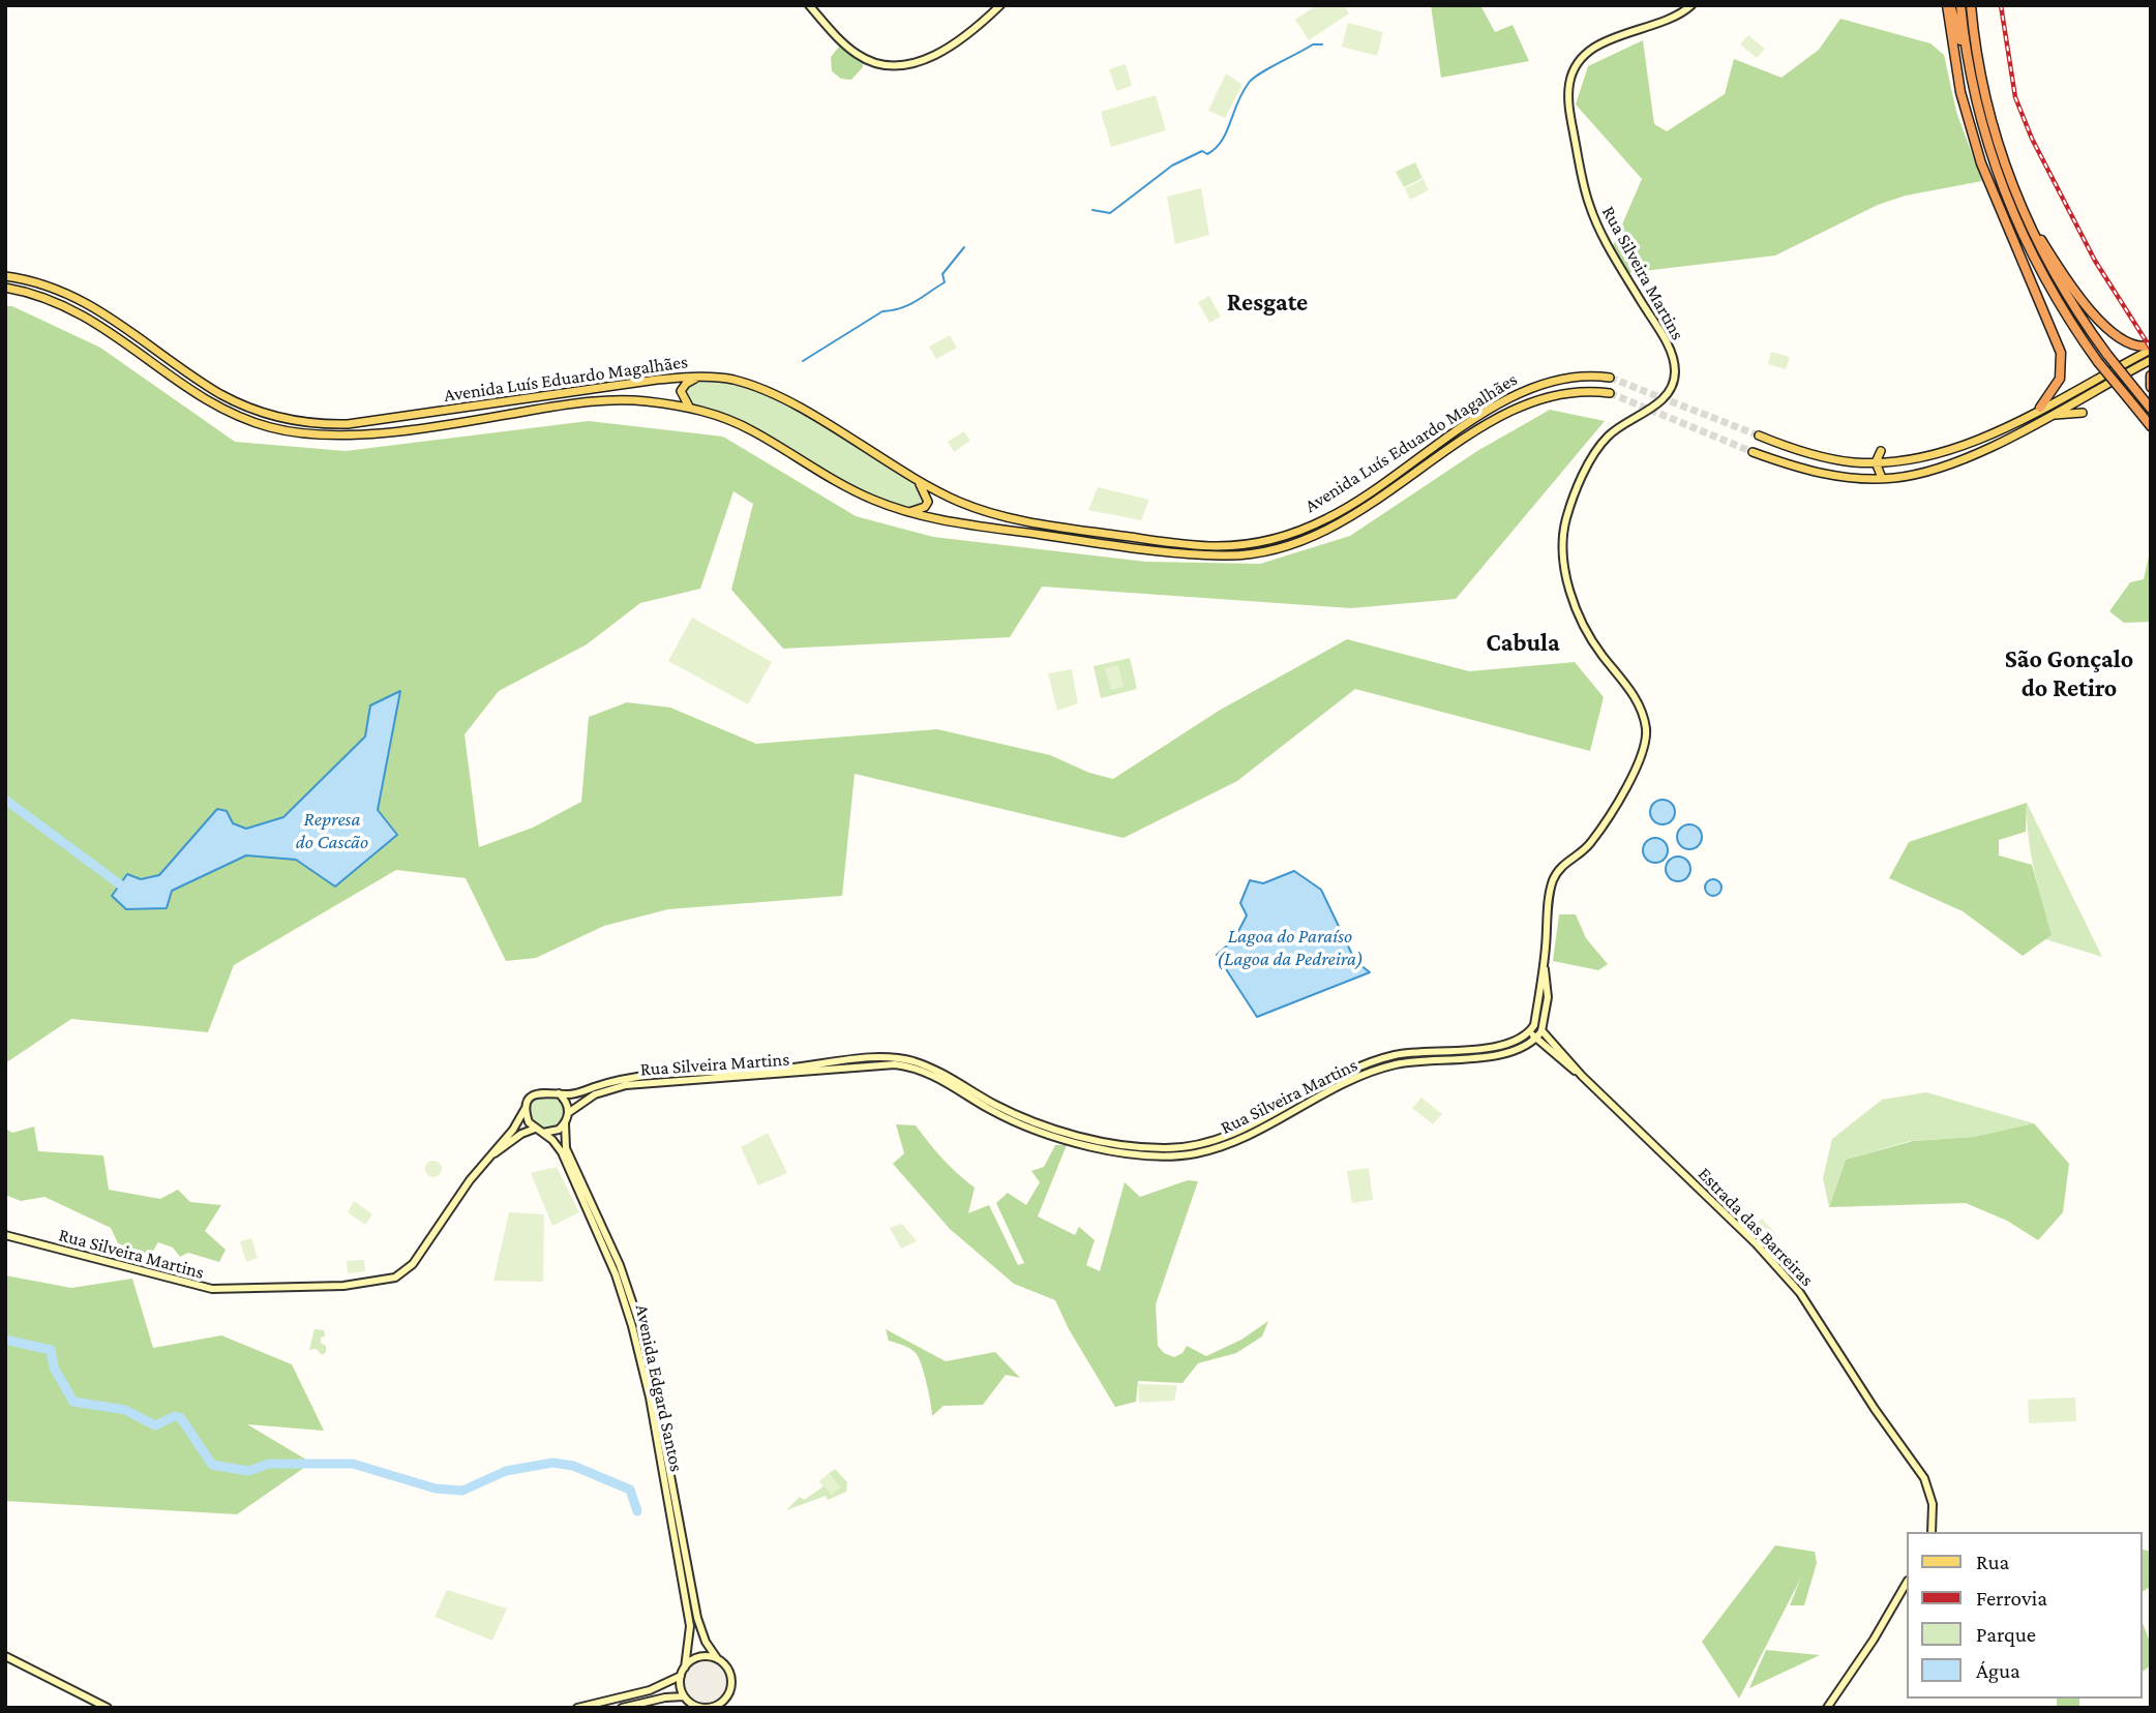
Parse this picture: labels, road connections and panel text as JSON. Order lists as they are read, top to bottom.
{
  "streets": {
    "main road": [
      "Rua Silveira Martins",
      "Avenida Luís Eduardo Magalhães",
      "Estrada das Barreiras",
      "Avenida Edgard Santos"
    ]
  },
  "crossings": [
    ["Rua Silveira Martins", "Estrada das Barreiras"],
    ["Rua Silveira Martins", "Avenida Edgard Santos"]
  ],
  "districts": ["Resgate", "Cabula", "São Gonçalo do Retiro"],
  "water": ["Represa do Cascão", "Lagoa do Paraíso (Lagoa da Pedreira)"],
  "legend": [
    "Rua",
    "Ferrovia",
    "Parque",
    "Água"
  ]
}
